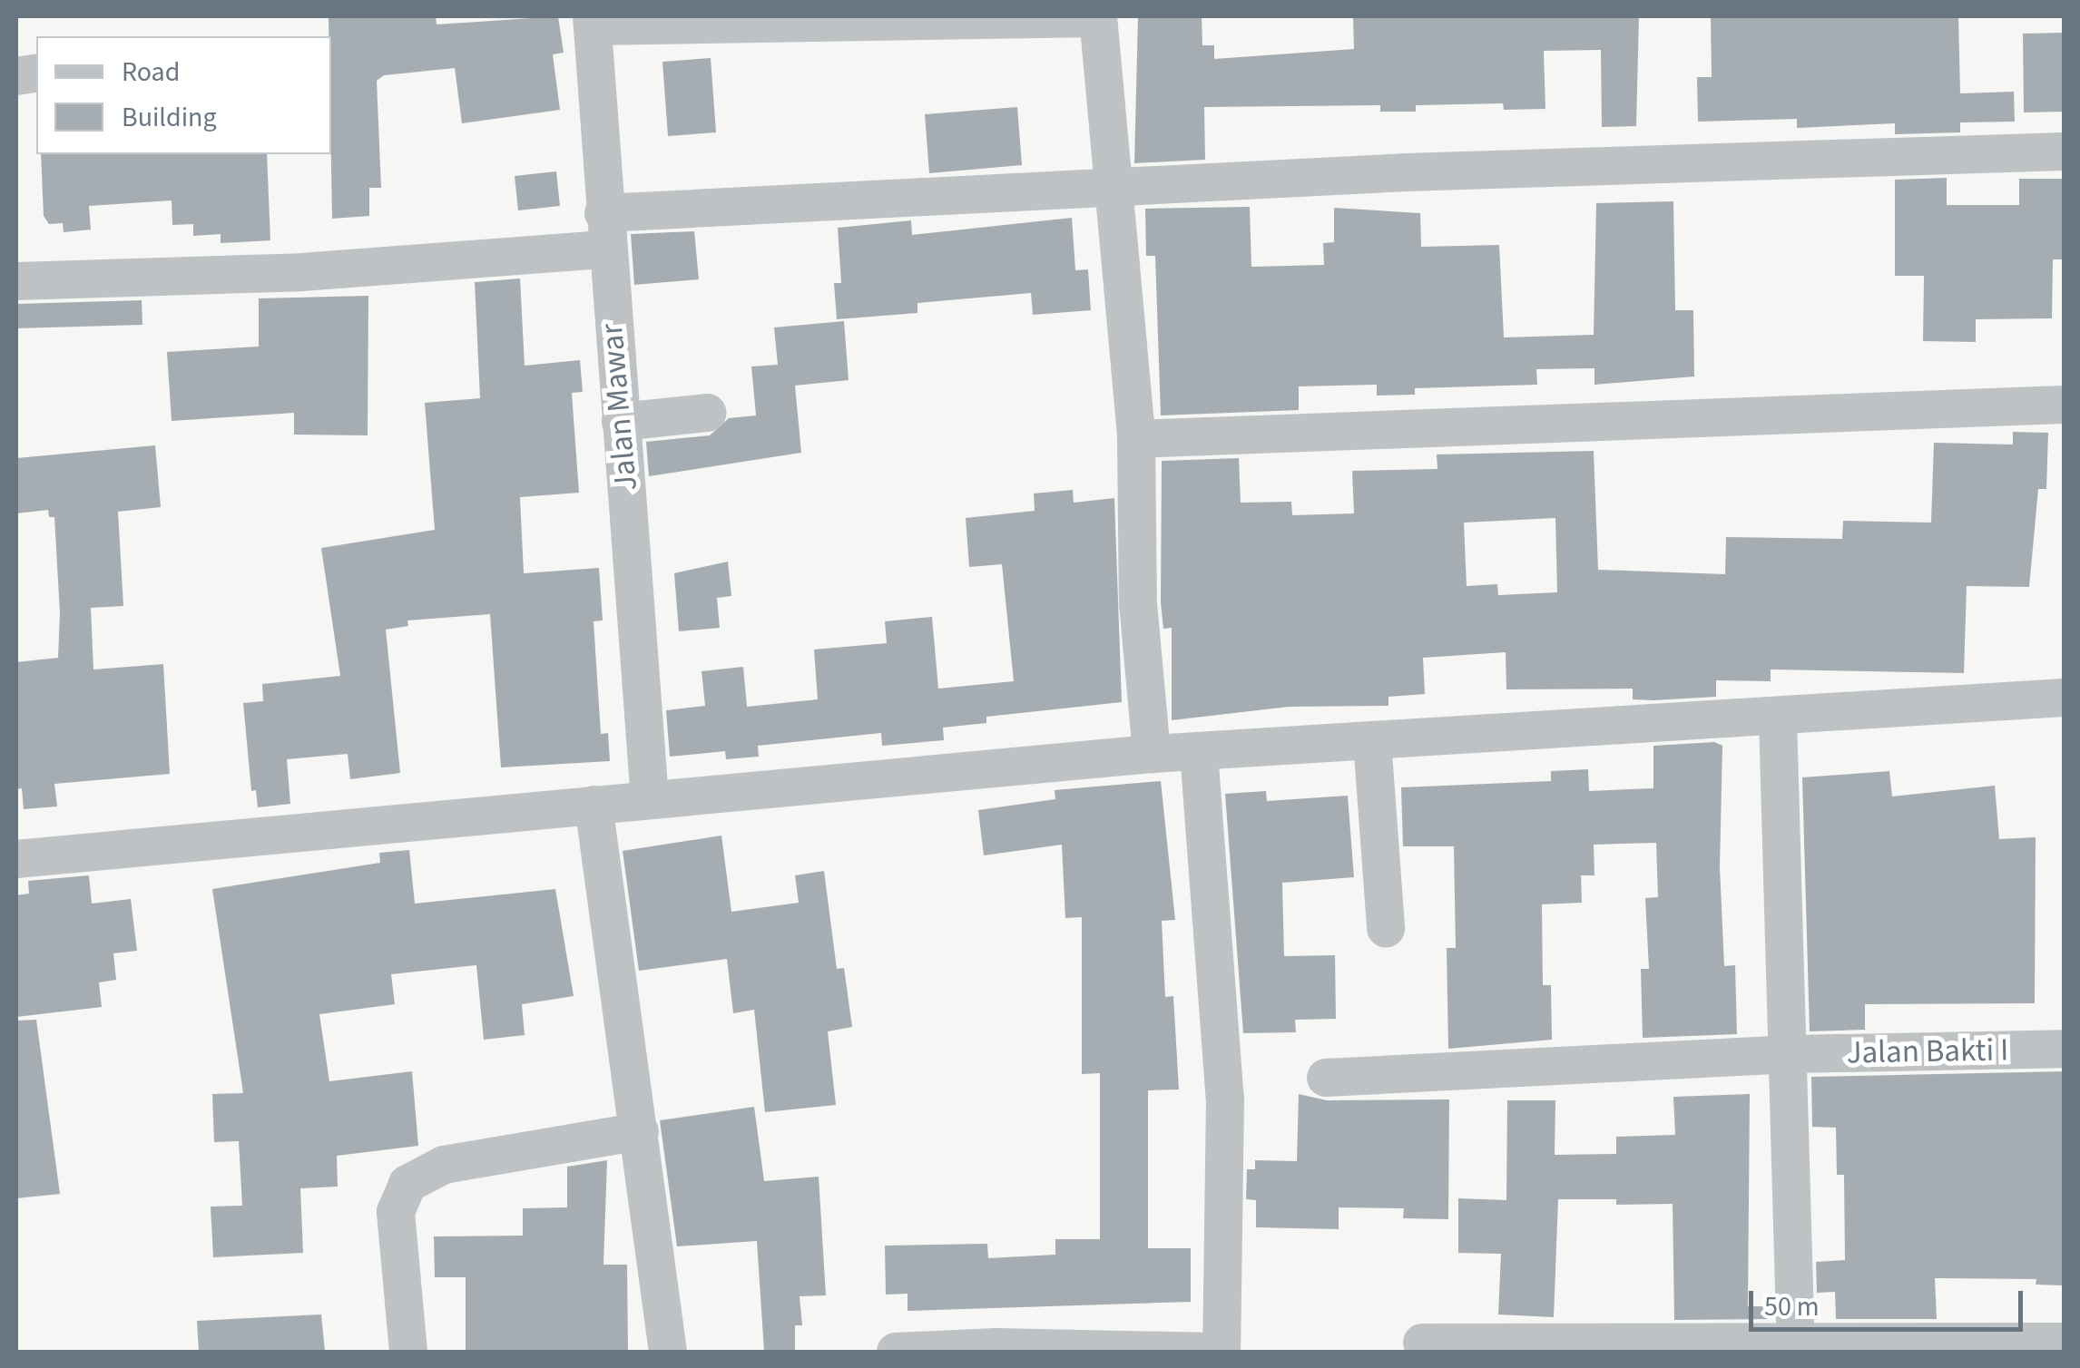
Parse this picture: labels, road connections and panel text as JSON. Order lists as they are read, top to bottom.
{
  "streets": {
    "street": ["Jalan Mawar", "Jalan Bakti I"]
  },
  "legend": ["Road", "Building"],
  "scale_bar": "50 m"
}
